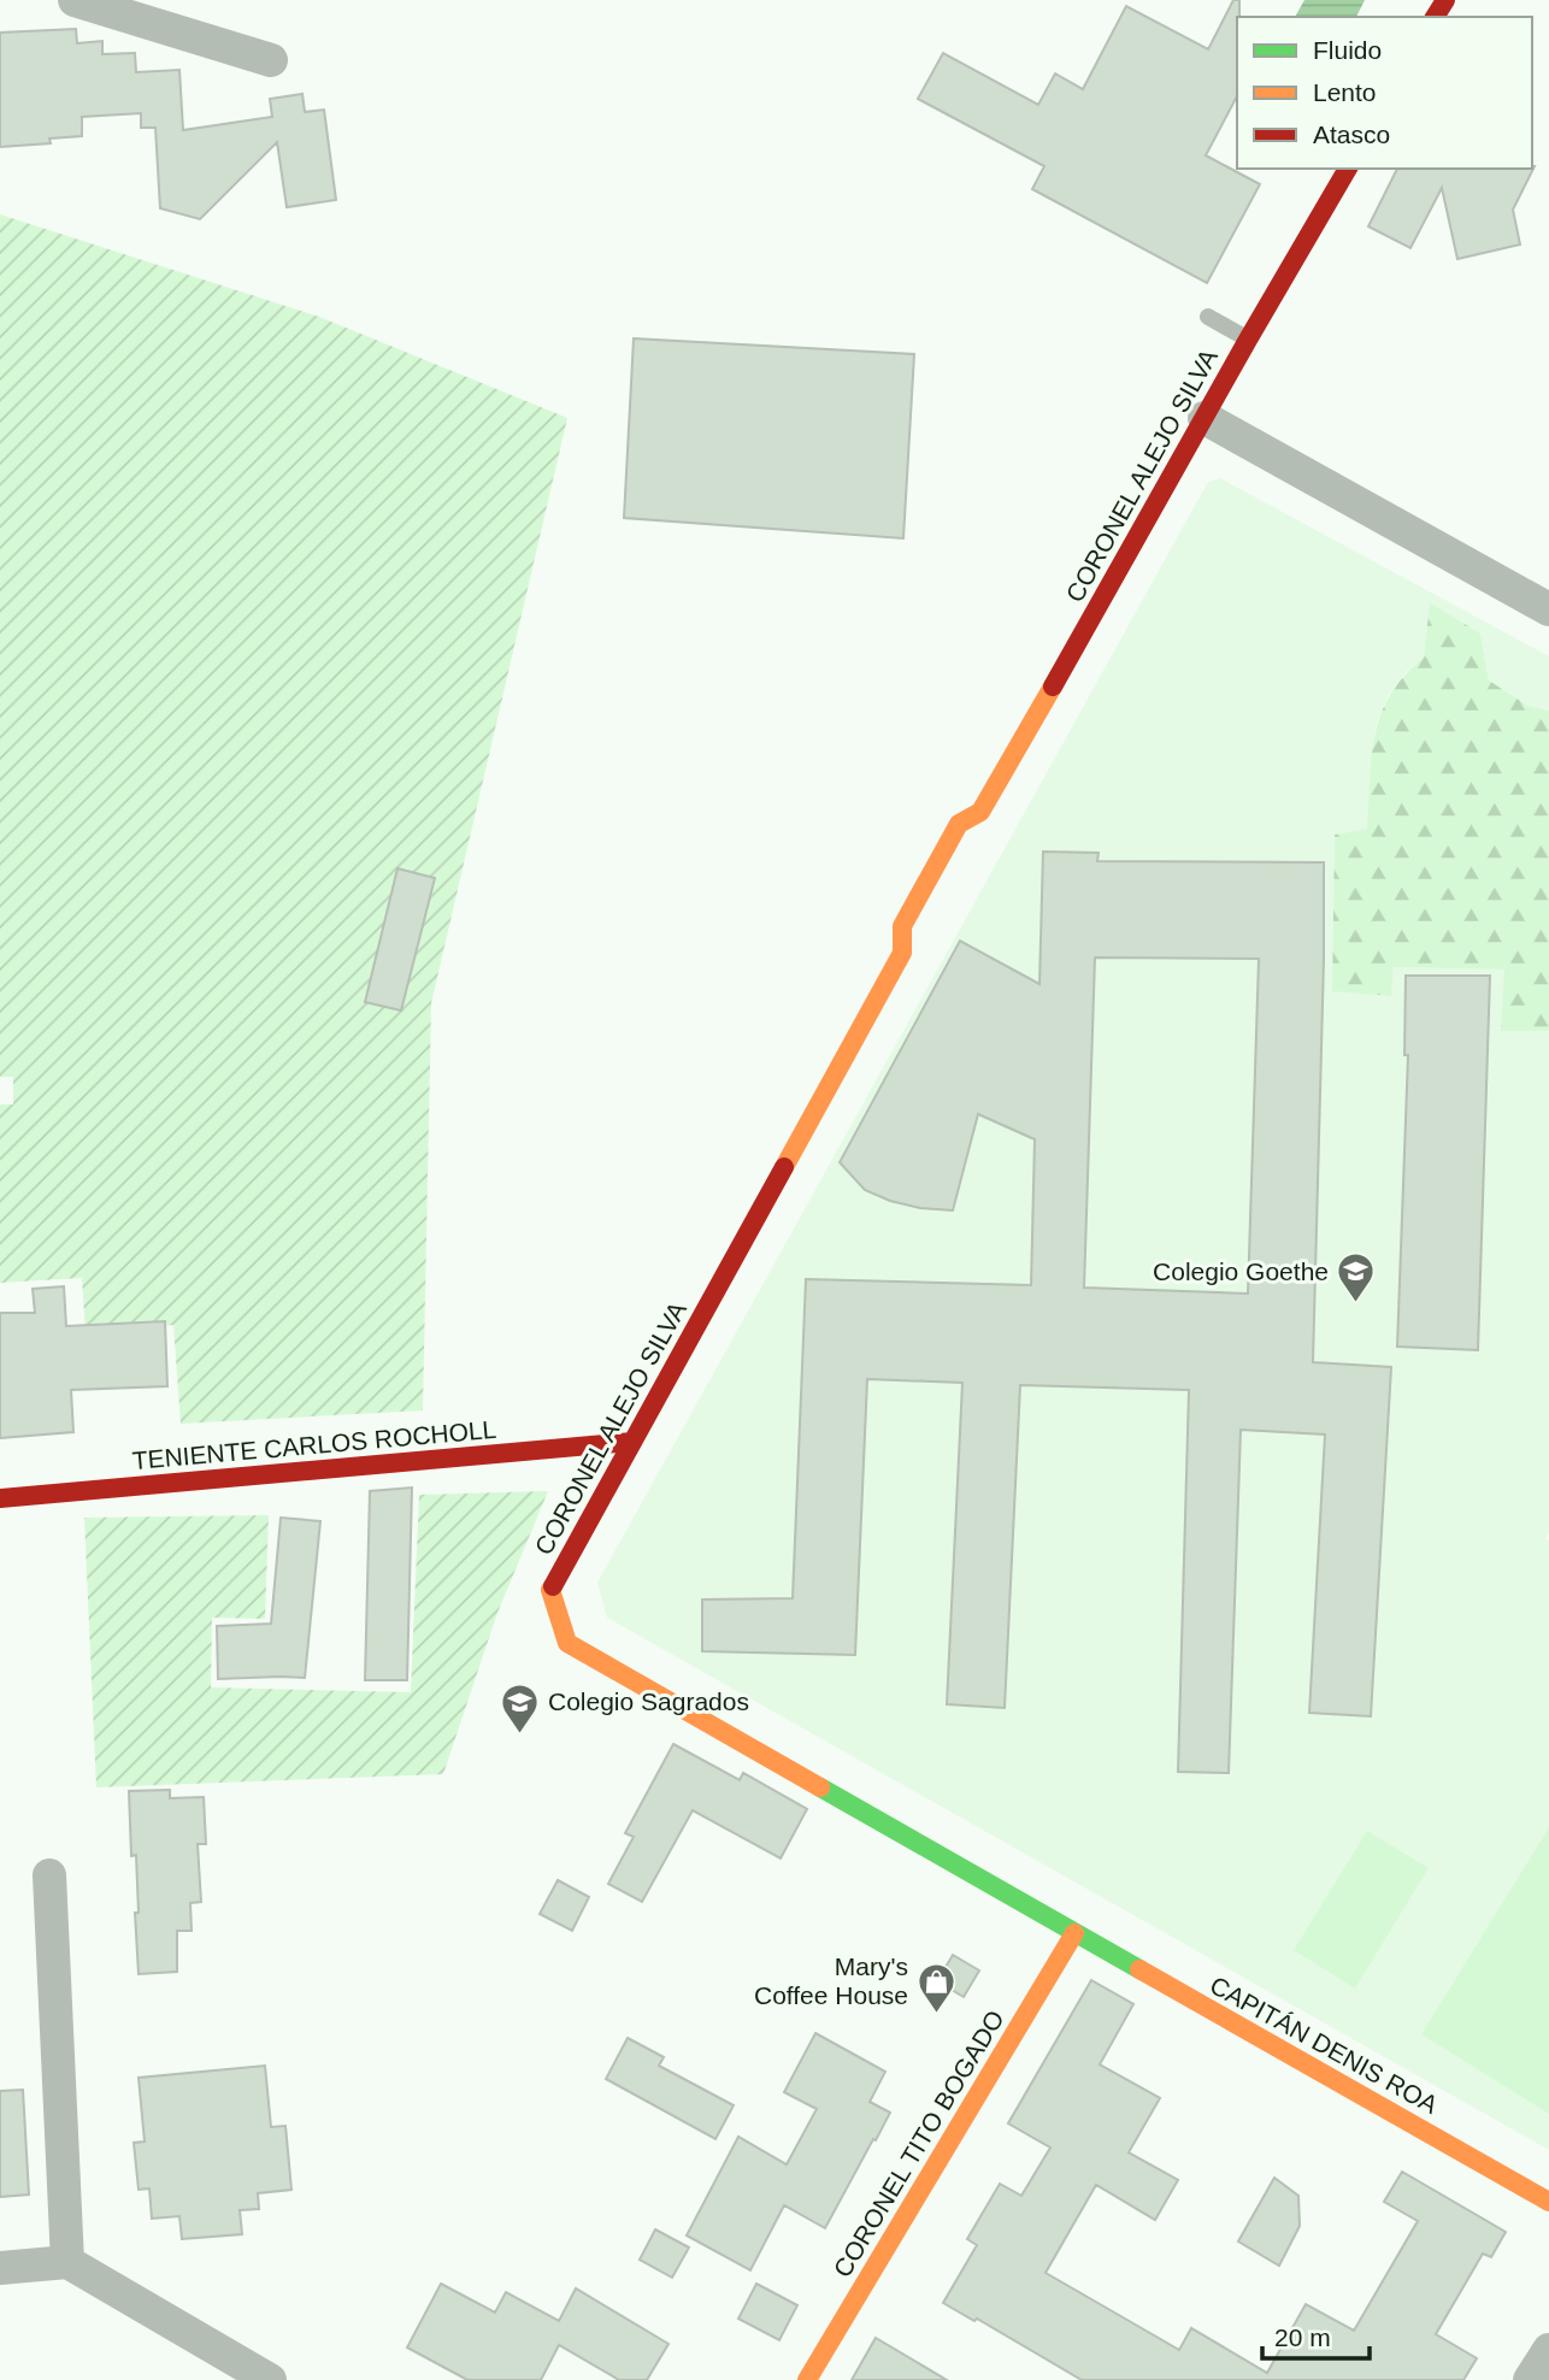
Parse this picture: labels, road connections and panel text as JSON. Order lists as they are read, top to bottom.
{
  "streets": {
    "main road": [
      "CORONEL ALEJO SILVA",
      "TENIENTE CARLOS ROCHOLL",
      "CAPITÁN DENIS ROA",
      "CORONEL TITO BOGADO"
    ]
  },
  "crossings": [
    ["CORONEL ALEJO SILVA", "TENIENTE CARLOS ROCHOLL"],
    ["CORONEL ALEJO SILVA", "CAPITÁN DENIS ROA"],
    ["CORONEL ALEJO SILVA", "CORONEL TITO BOGADO"],
    ["CAPITÁN DENIS ROA", "CORONEL TITO BOGADO"]
  ],
  "places": {
    "school or university": ["Colegio Goethe", "Colegio Sagrados"],
    "shop": ["Mary's Coffee House"]
  },
  "legend": ["Fluido", "Lento", "Atasco"],
  "scale_bar": "20 m"
}
